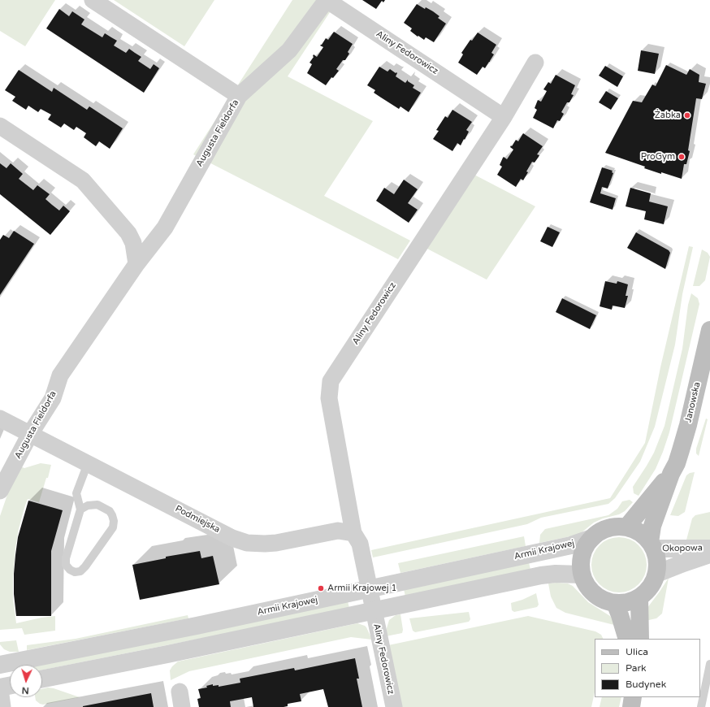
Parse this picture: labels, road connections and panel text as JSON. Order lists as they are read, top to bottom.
{
  "streets": {
    "main road": ["Janowska"],
    "street": [
      "Aliny Fedorowicz",
      "Augusta Fieldorfa",
      "Podmiejska",
      "Okopowa",
      "Armii Krajowej"
    ]
  },
  "crossings": [
    ["Aliny Fedorowicz", "Augusta Fieldorfa"],
    ["Aliny Fedorowicz", "Podmiejska"],
    ["Aliny Fedorowicz", "Armii Krajowej"],
    ["Augusta Fieldorfa", "Podmiejska"],
    ["Janowska", "Okopowa"],
    ["Janowska", "Armii Krajowej"],
    ["Okopowa", "Armii Krajowej"]
  ],
  "places": ["Żabka", "ProGym", "Armii Krajowej 1"],
  "legend": ["Ulica", "Park", "Budynek"],
  "north": "bottom"
}
